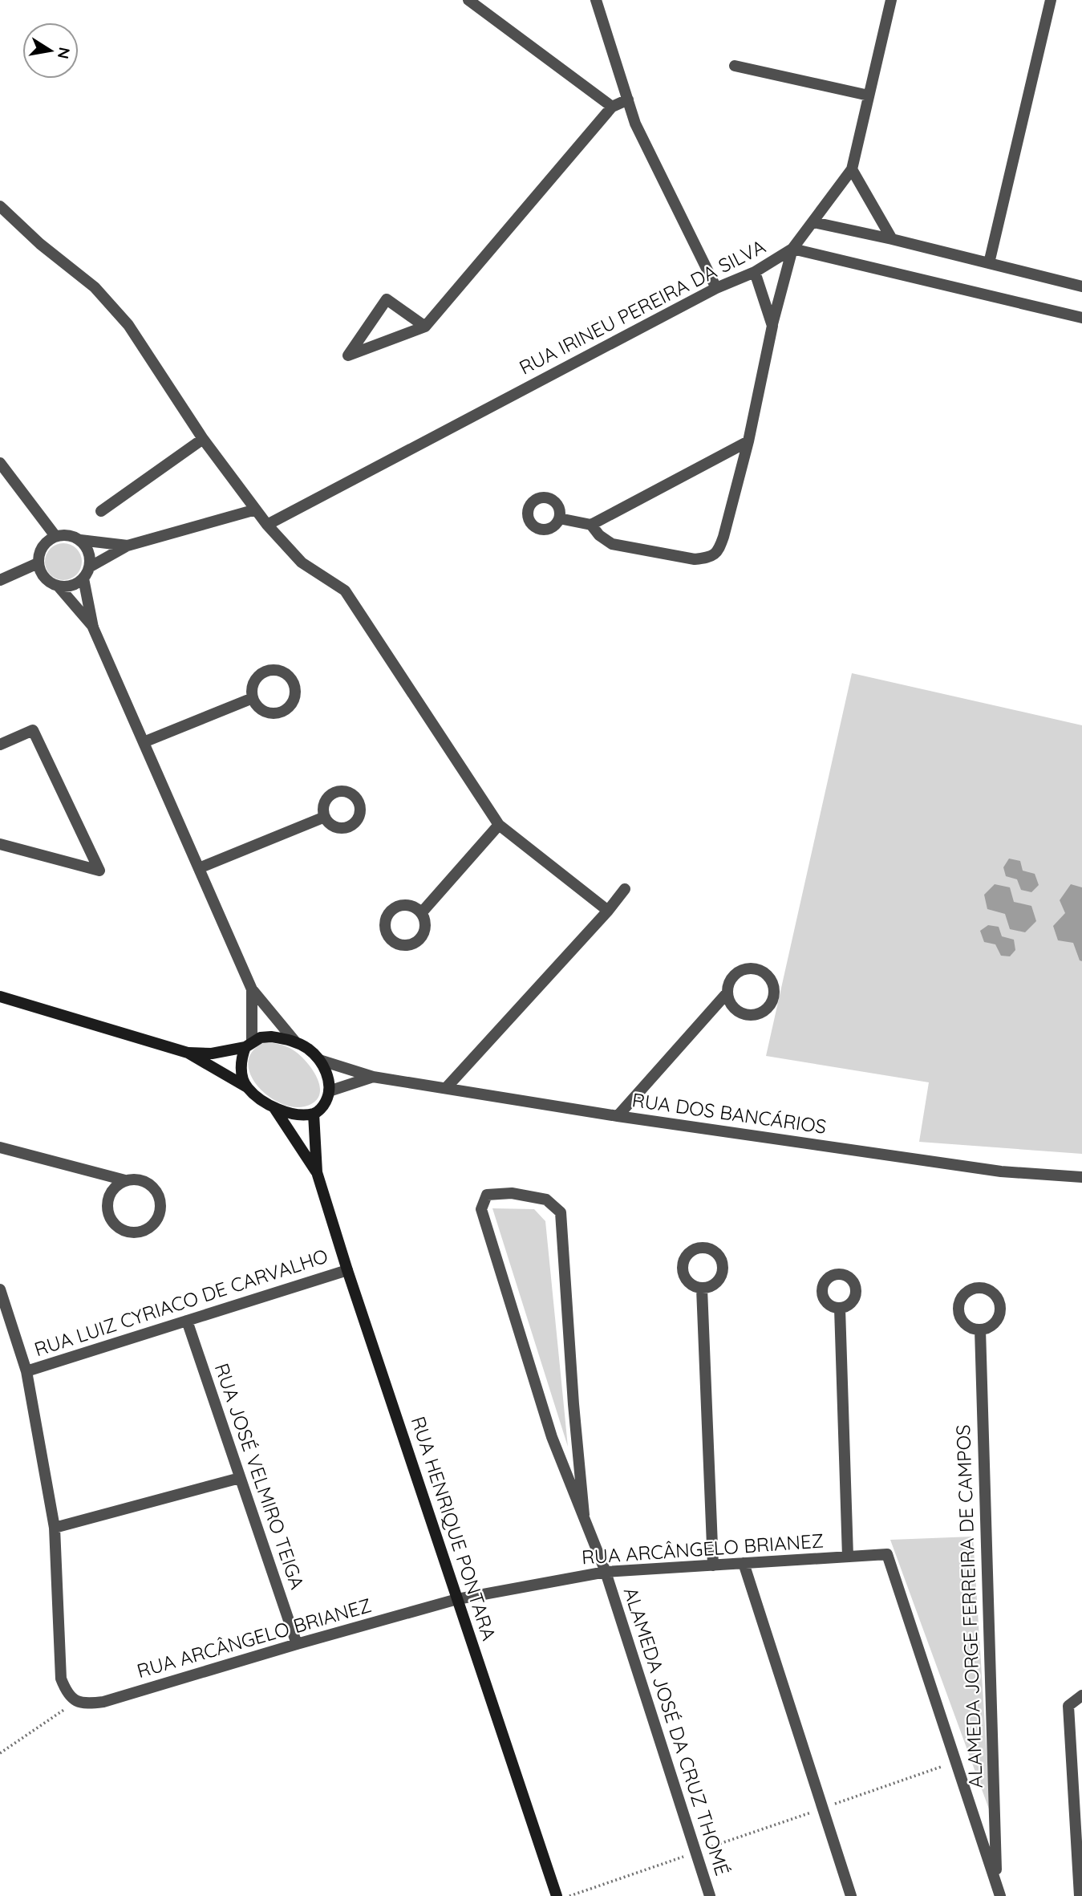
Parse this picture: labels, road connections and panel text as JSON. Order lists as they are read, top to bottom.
{
  "streets": {
    "street": [
      "RUA IRINEU PEREIRA DA SILVA",
      "RUA DOS BANCÁRIOS",
      "RUA LUIZ CYRIACO DE CARVALHO",
      "RUA JOSÉ VELMIRO TEIGA",
      "RUA HENRIQUE PONTARA",
      "RUA ARCÂNGELO BRIANEZ",
      "ALAMEDA JORGE FERREIRA DE CAMPOS",
      "ALAMEDA JOSÉ DA CRUZ THOMÉ"
    ]
  },
  "crossings": [
    ["RUA DOS BANCÁRIOS", "RUA HENRIQUE PONTARA"],
    ["RUA LUIZ CYRIACO DE CARVALHO", "RUA JOSÉ VELMIRO TEIGA"],
    ["RUA LUIZ CYRIACO DE CARVALHO", "RUA HENRIQUE PONTARA"],
    ["RUA JOSÉ VELMIRO TEIGA", "RUA ARCÂNGELO BRIANEZ"],
    ["RUA HENRIQUE PONTARA", "RUA ARCÂNGELO BRIANEZ"],
    ["RUA ARCÂNGELO BRIANEZ", "ALAMEDA JORGE FERREIRA DE CAMPOS"],
    ["RUA ARCÂNGELO BRIANEZ", "ALAMEDA JOSÉ DA CRUZ THOMÉ"]
  ],
  "north": "right"
}
